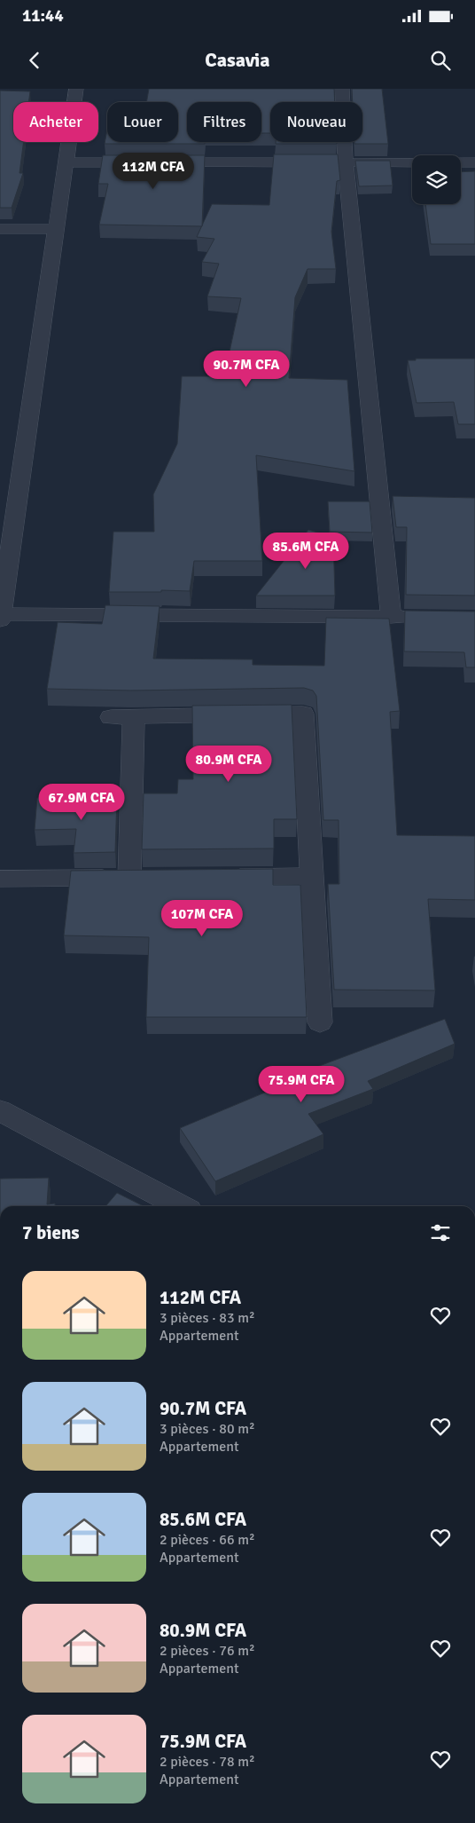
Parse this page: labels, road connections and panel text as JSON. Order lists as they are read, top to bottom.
{
  "page": {
    "status": "11:44",
    "header": "Casavia",
    "chip": [
      "Acheter",
      "Louer",
      "Filtres",
      "Nouveau"
    ],
    "price": [
      "112M CFA",
      "90.7M CFA",
      "85.6M CFA",
      "80.9M CFA",
      "67.9M CFA",
      "107M CFA",
      "75.9M CFA"
    ],
    "heading": "7 biens",
    "list": [
      {
        "name": "112M CFA",
        "note": "3 pièces · 83 m² · Appartement"
      },
      {
        "name": "90.7M CFA",
        "note": "3 pièces · 80 m² · Appartement"
      },
      {
        "name": "85.6M CFA",
        "note": "2 pièces · 66 m² · Appartement"
      },
      {
        "name": "80.9M CFA",
        "note": "2 pièces · 76 m² · Appartement"
      },
      {
        "name": "75.9M CFA",
        "note": "2 pièces · 78 m² · Appartement"
      }
    ]
  }
}
